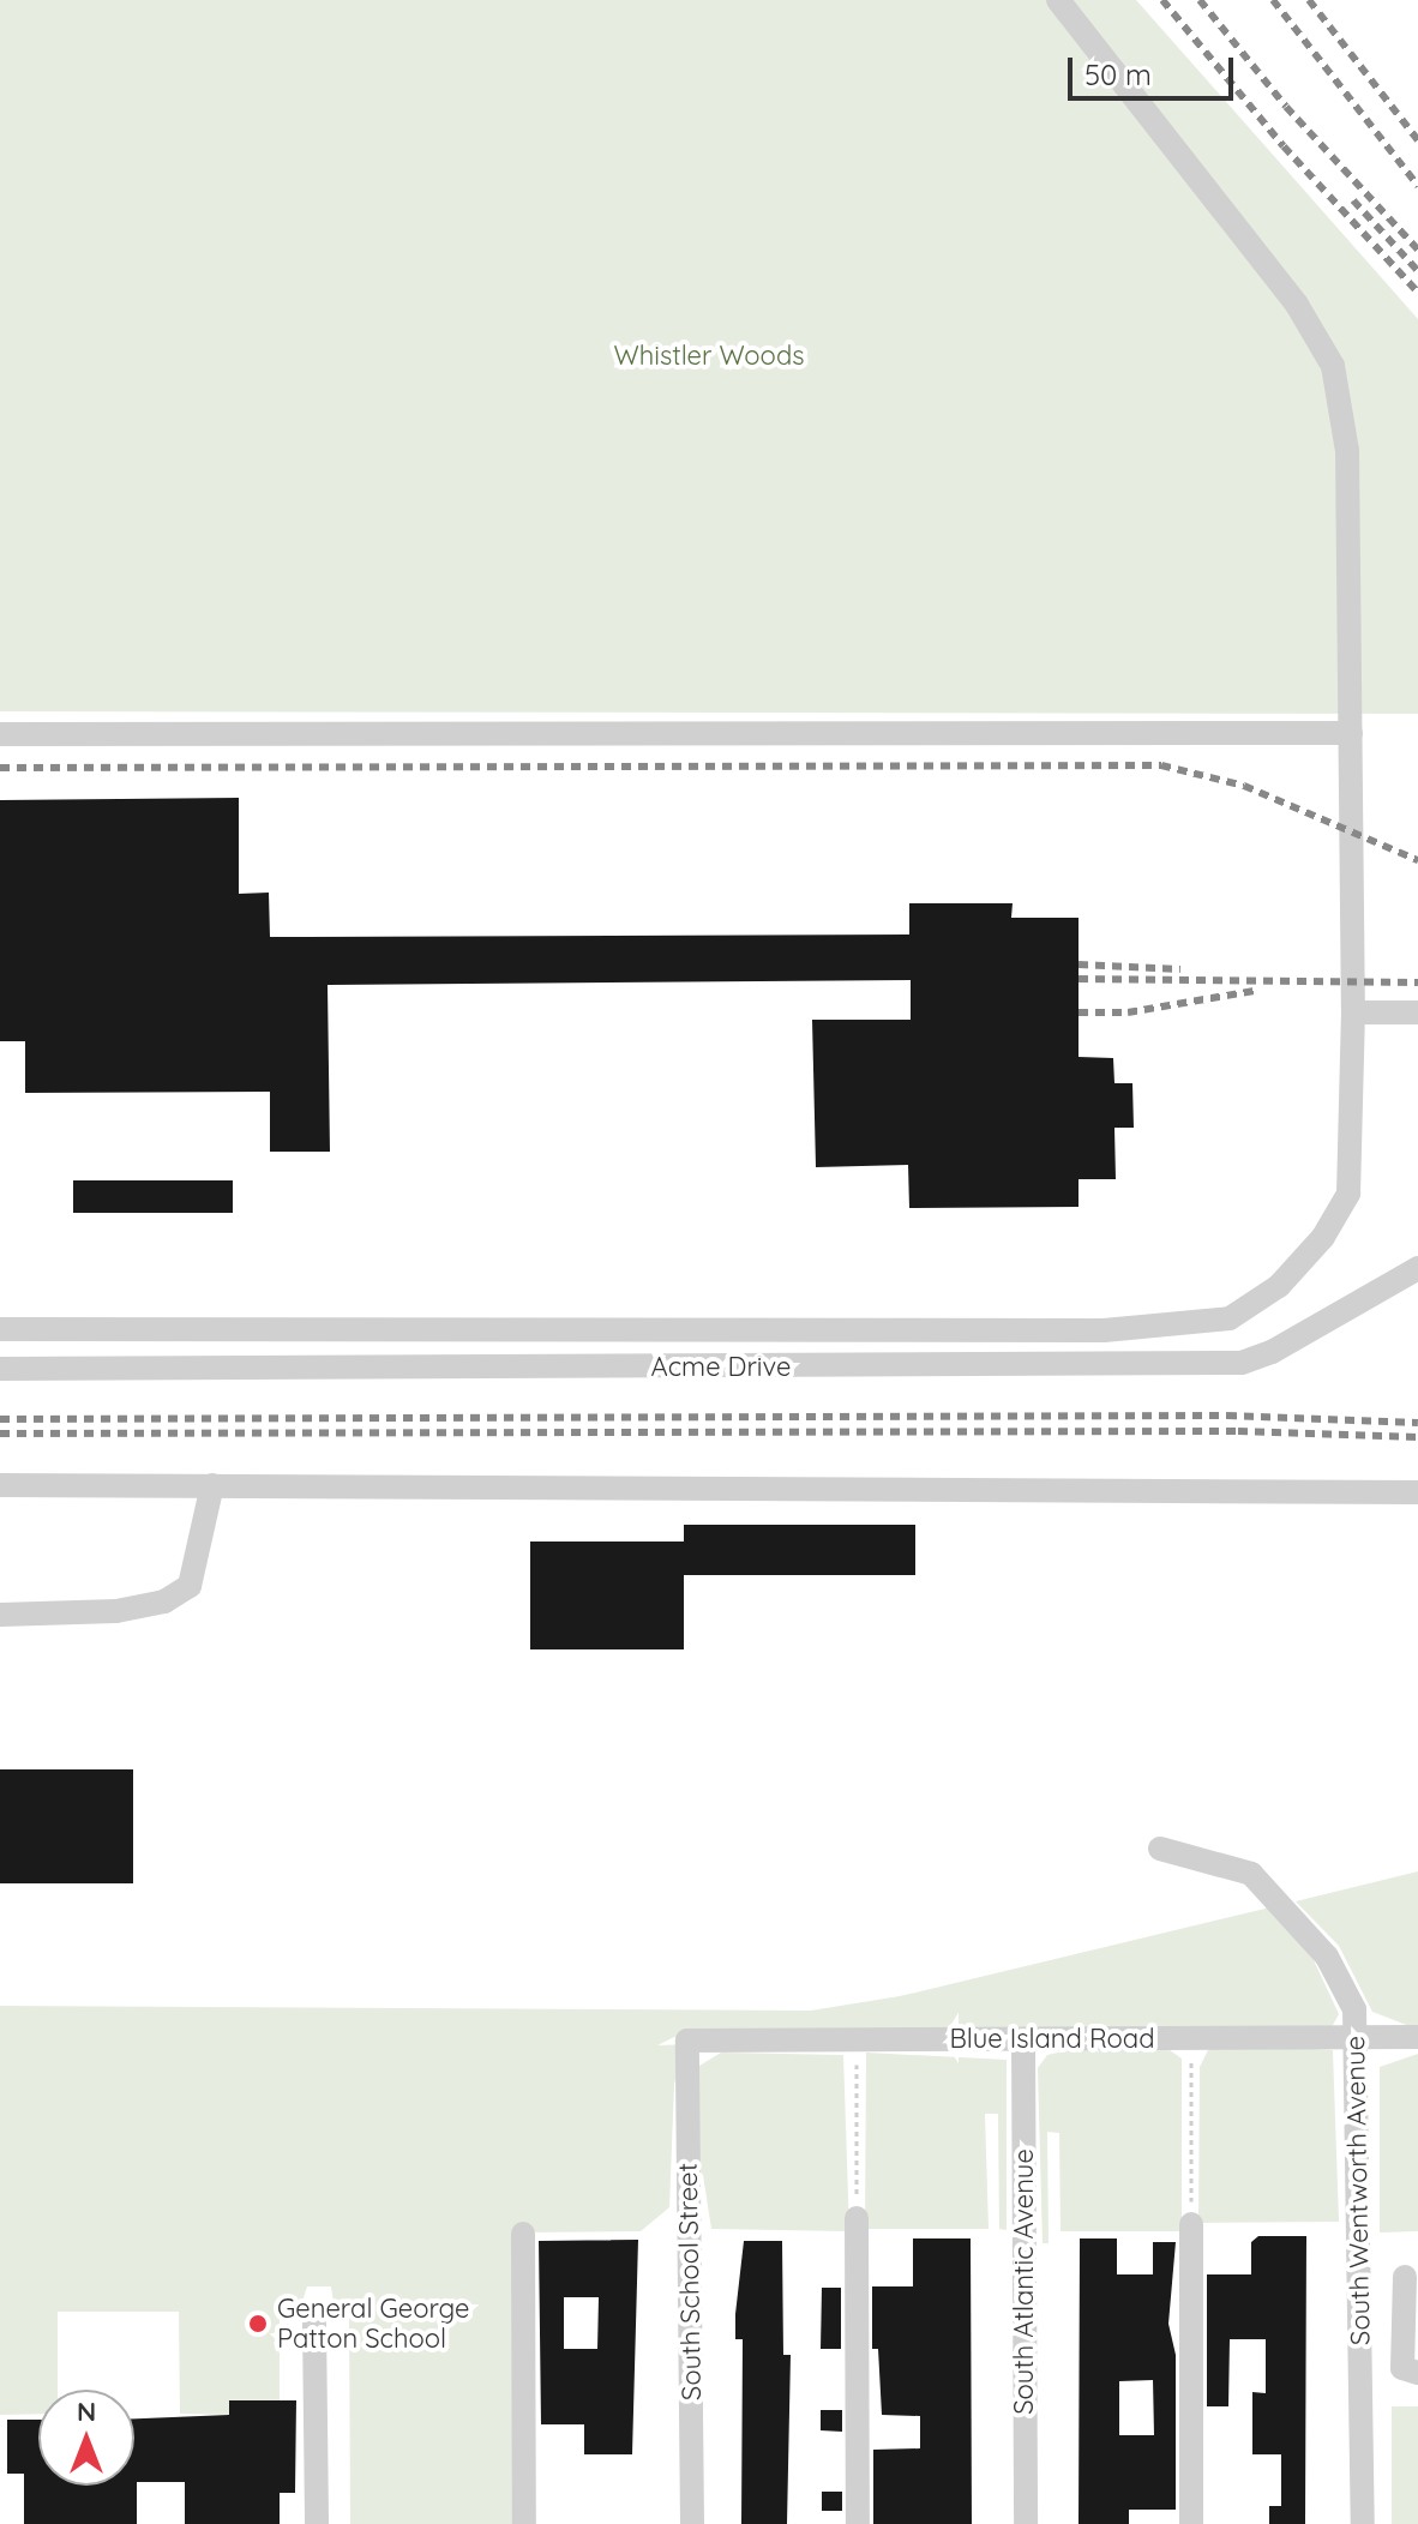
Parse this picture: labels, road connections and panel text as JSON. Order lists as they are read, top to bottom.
{
  "streets": {
    "street": [
      "Acme Drive",
      "Blue Island Road",
      "South Wentworth Avenue",
      "South School Street",
      "South Atlantic Avenue"
    ]
  },
  "crossings": [
    ["Blue Island Road", "South Wentworth Avenue"],
    ["Blue Island Road", "South School Street"],
    ["Blue Island Road", "South Atlantic Avenue"]
  ],
  "parks": ["Whistler Woods"],
  "places": ["General George Patton School"],
  "scale_bar": "50 m",
  "north": "top"
}
